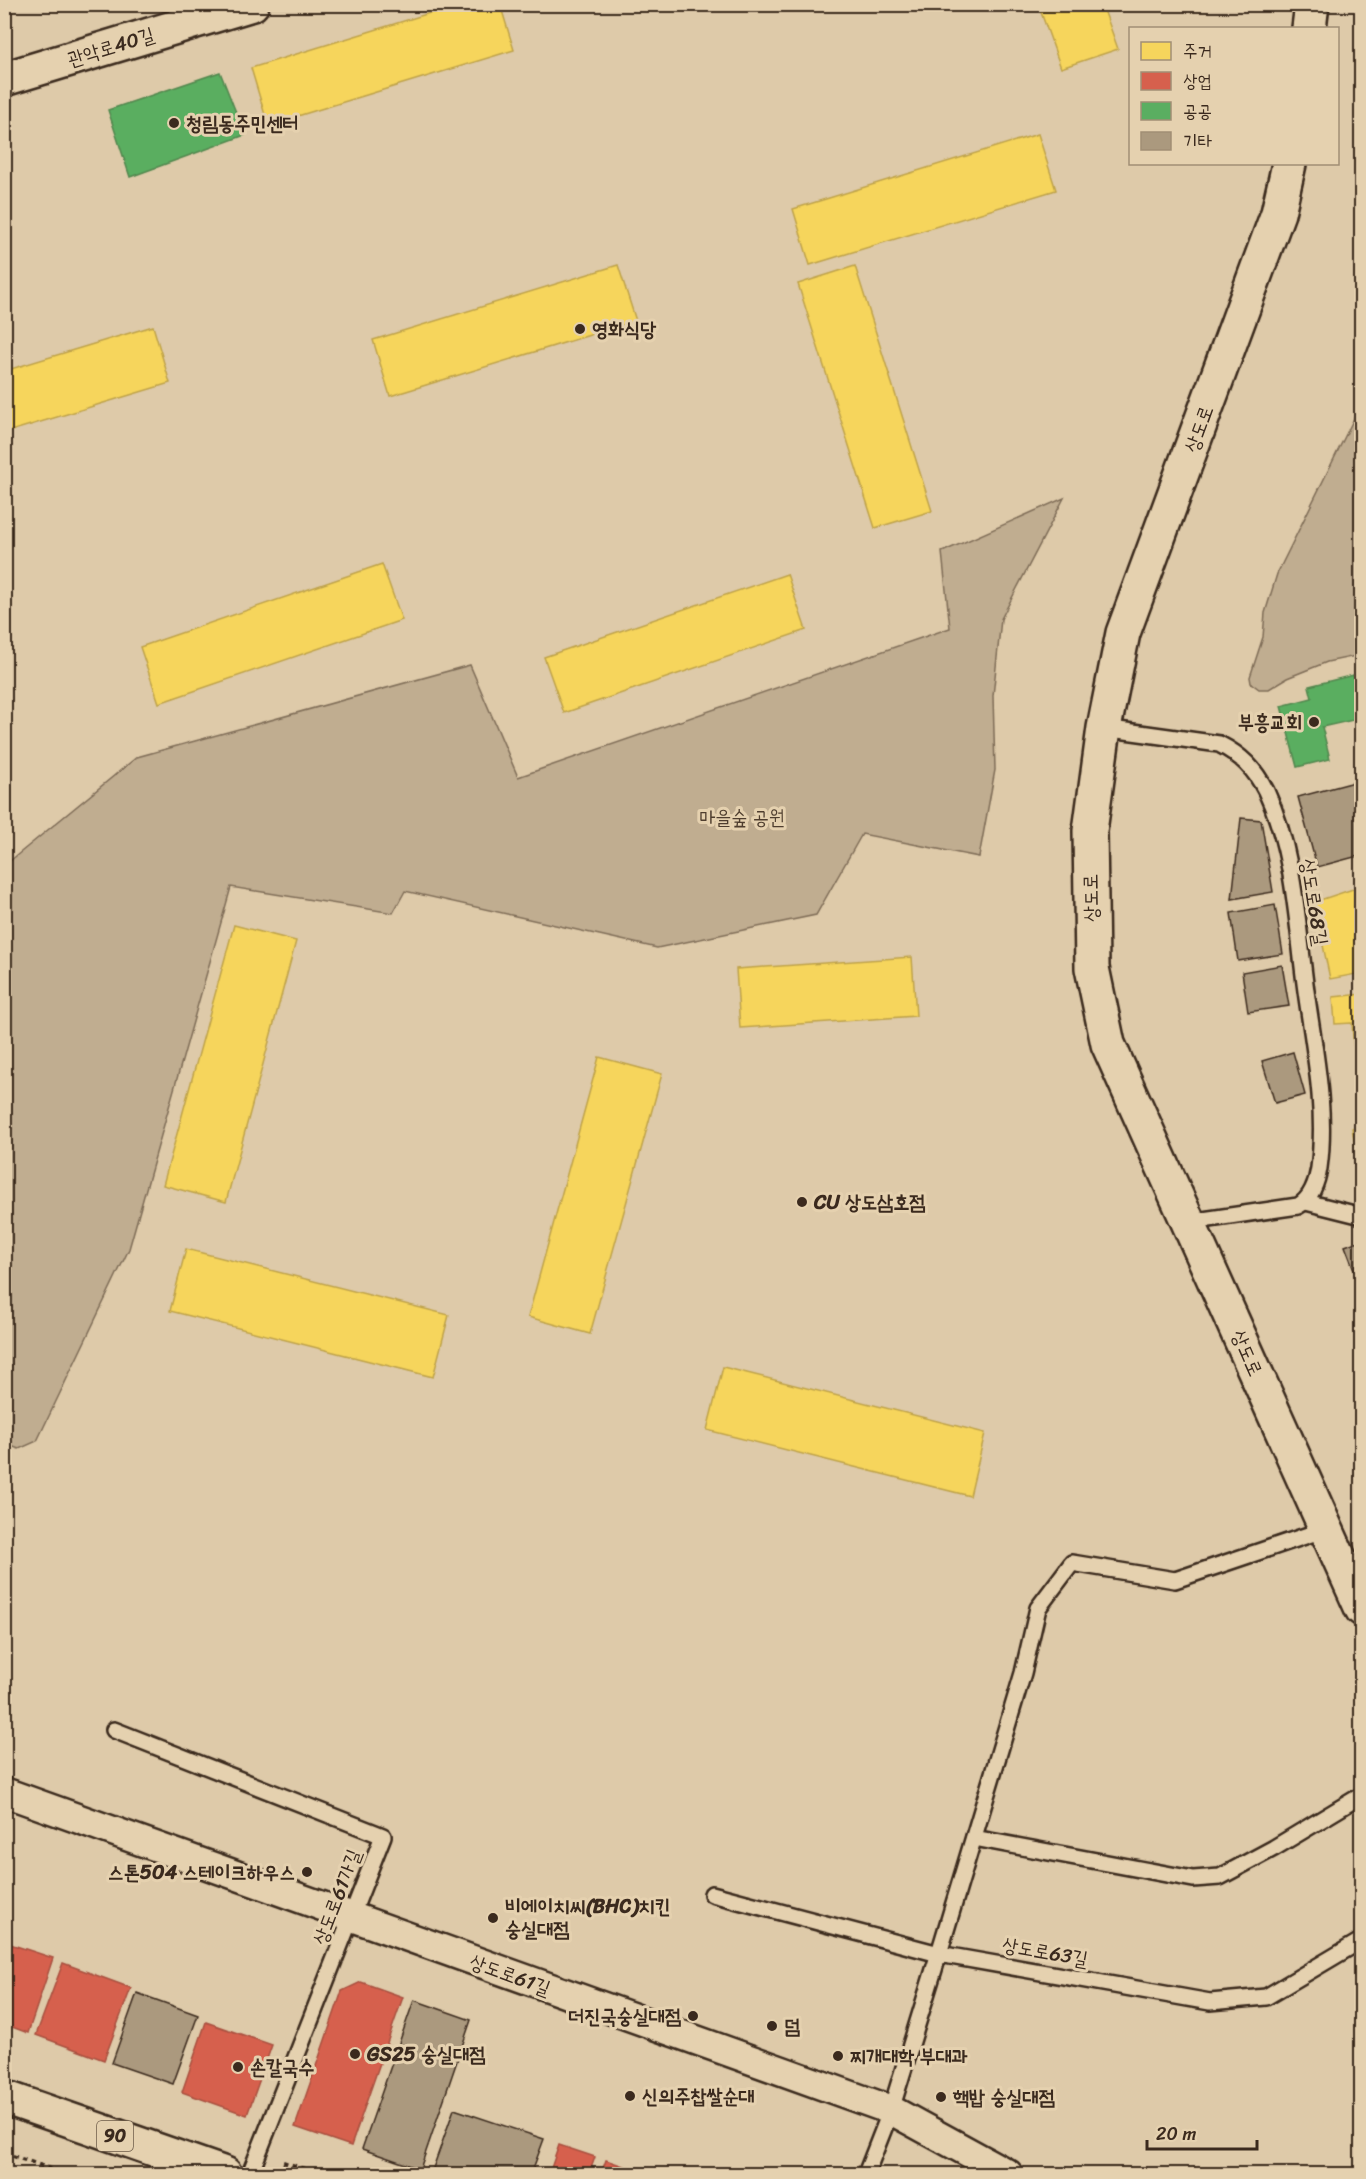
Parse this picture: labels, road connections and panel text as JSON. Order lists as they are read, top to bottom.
{
  "streets": {
    "main road": ["관악로40길", "상도로", "90"],
    "street": ["상도로61길"],
    "lane": ["상도로68길", "상도로61가길", "상도로63길"]
  },
  "crossings": [
    ["상도로", "상도로68길"],
    ["상도로61가길", "상도로61길"]
  ],
  "parks": ["마을숲 공원"],
  "places": [
    "청림동주민센터",
    "영화식당",
    "부흥교회",
    "CU 상도삼호점",
    "스톤504 스테이크하우스",
    "비에이치씨(BHC)치킨 숭실대점",
    "더진국숭실대점",
    "덤",
    "GS25 숭실대점",
    "찌개대학 부대과",
    "손칼국수",
    "신의주찹쌀순대",
    "핵밥 숭실대점"
  ],
  "legend": [
    "주거",
    "상업",
    "공공",
    "기타"
  ],
  "scale_bar": "20 m"
}
